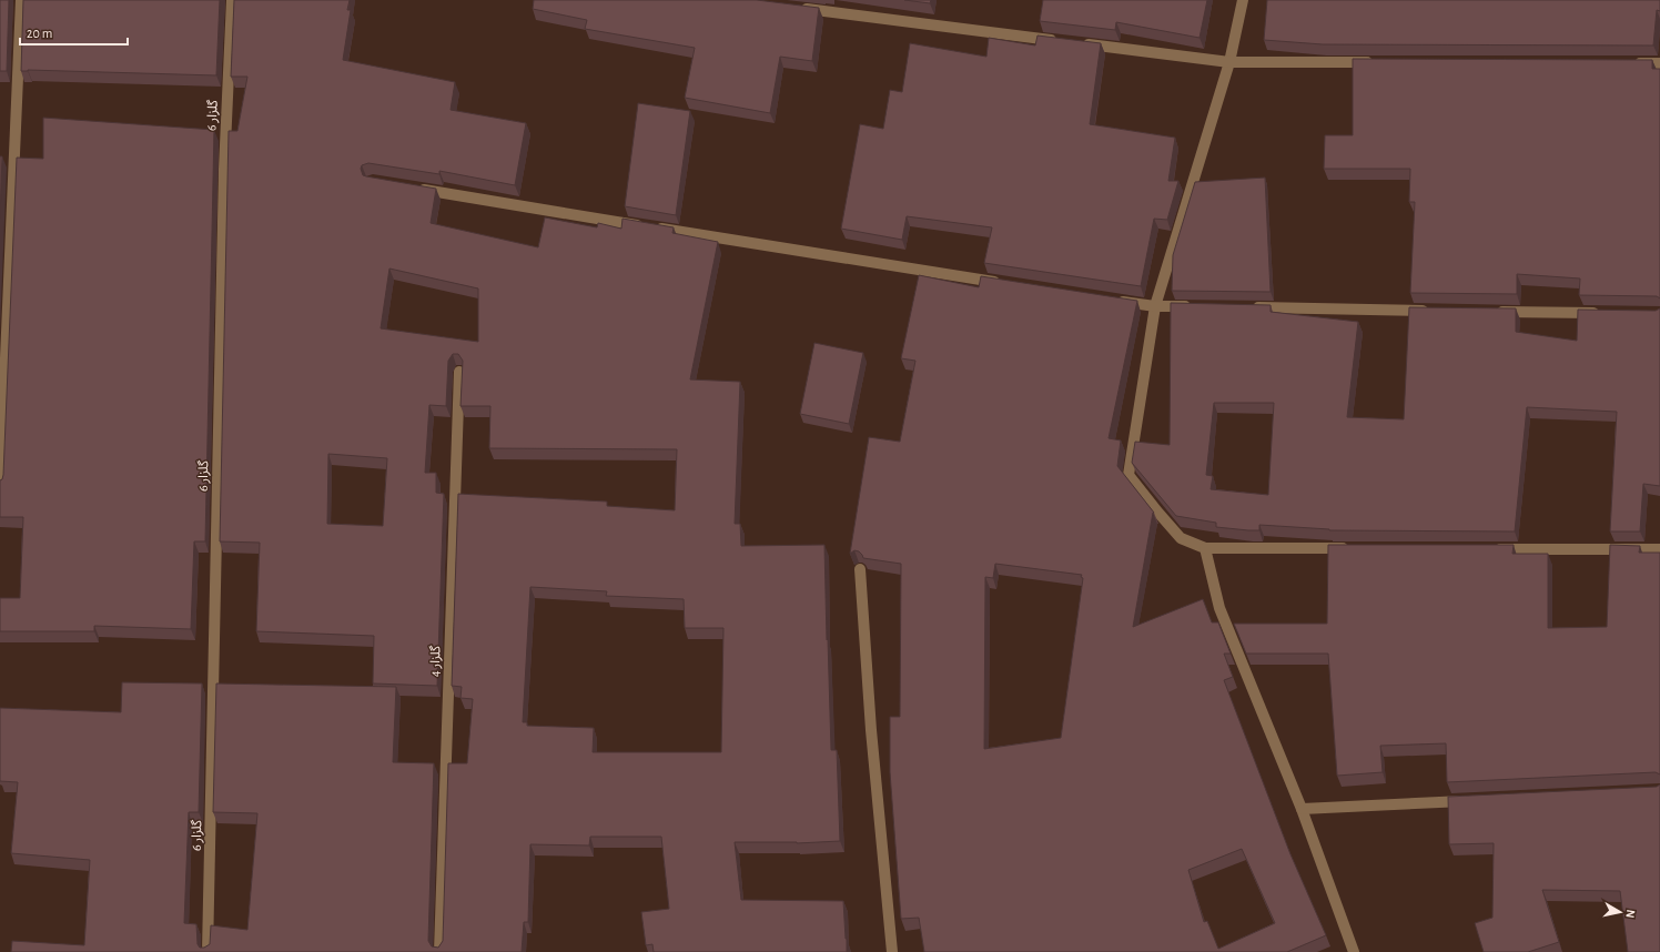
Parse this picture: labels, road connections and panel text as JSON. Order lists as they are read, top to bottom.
{
  "streets": {
    "street": ["گلزار 6", "گلزار 4"]
  },
  "scale_bar": "20 m",
  "north": "right"
}
